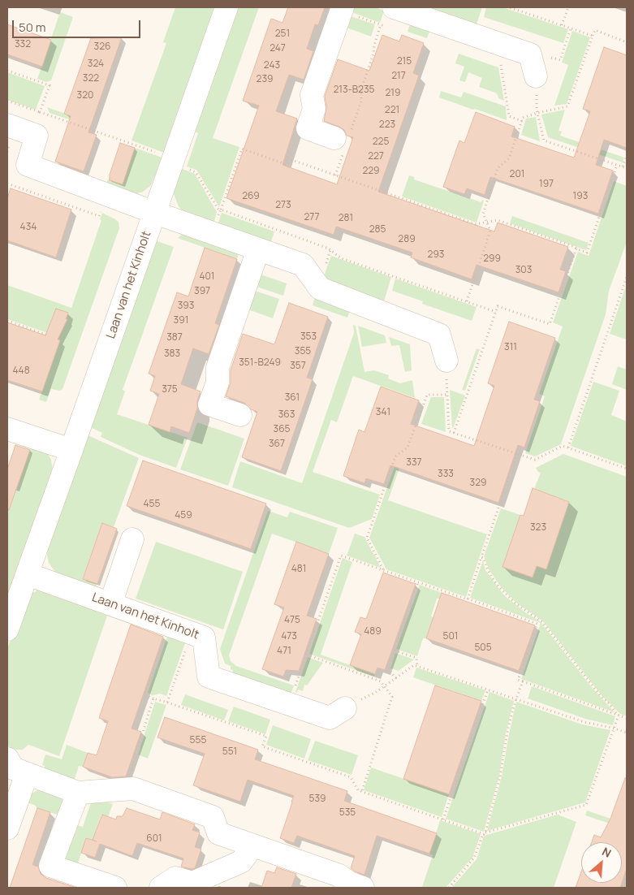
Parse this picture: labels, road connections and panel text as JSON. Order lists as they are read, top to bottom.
{
  "streets": {
    "street": ["Laan van het Kinholt"]
  },
  "house_numbers": [
    "251",
    "332",
    "326",
    "247",
    "215",
    "324",
    "243",
    "217",
    "322",
    "239",
    "213-B235",
    "219",
    "320",
    "221",
    "223",
    "225",
    "227",
    "229",
    "201",
    "197",
    "269",
    "193",
    "273",
    "277",
    "281",
    "434",
    "285",
    "289",
    "293",
    "299",
    "303",
    "401",
    "397",
    "393",
    "391",
    "353",
    "387",
    "311",
    "355",
    "383",
    "351-B249",
    "357",
    "448",
    "375",
    "361",
    "341",
    "363",
    "365",
    "367",
    "337",
    "333",
    "329",
    "455",
    "459",
    "323",
    "481",
    "475",
    "489",
    "473",
    "501",
    "505",
    "471",
    "555",
    "551",
    "539",
    "535",
    "601"
  ],
  "scale_bar": "50 m",
  "north": "top right"
}
